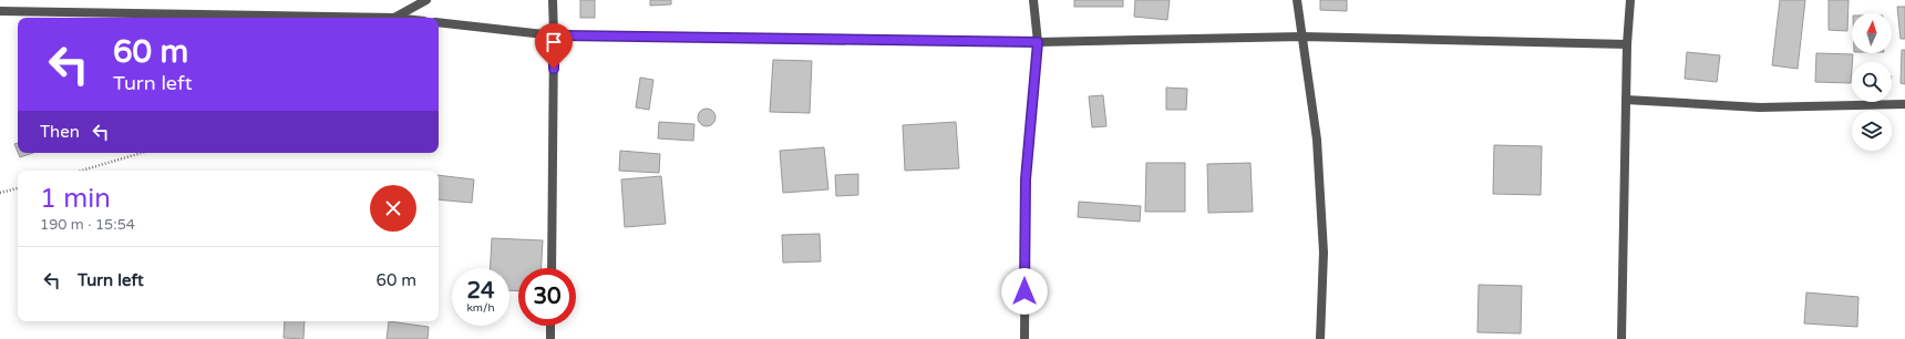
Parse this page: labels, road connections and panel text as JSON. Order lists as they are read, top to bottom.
{
  "north": "top",
  "page": {
    "turn": ["60 m", "Turn left"],
    "then": "Then",
    "heading": ["1 min", "190 m · 15:54"],
    "list": [
      {
        "name": "Turn left",
        "value": "60 m"
      }
    ],
    "speed": "24 km/h",
    "limit": "30"
  }
}
